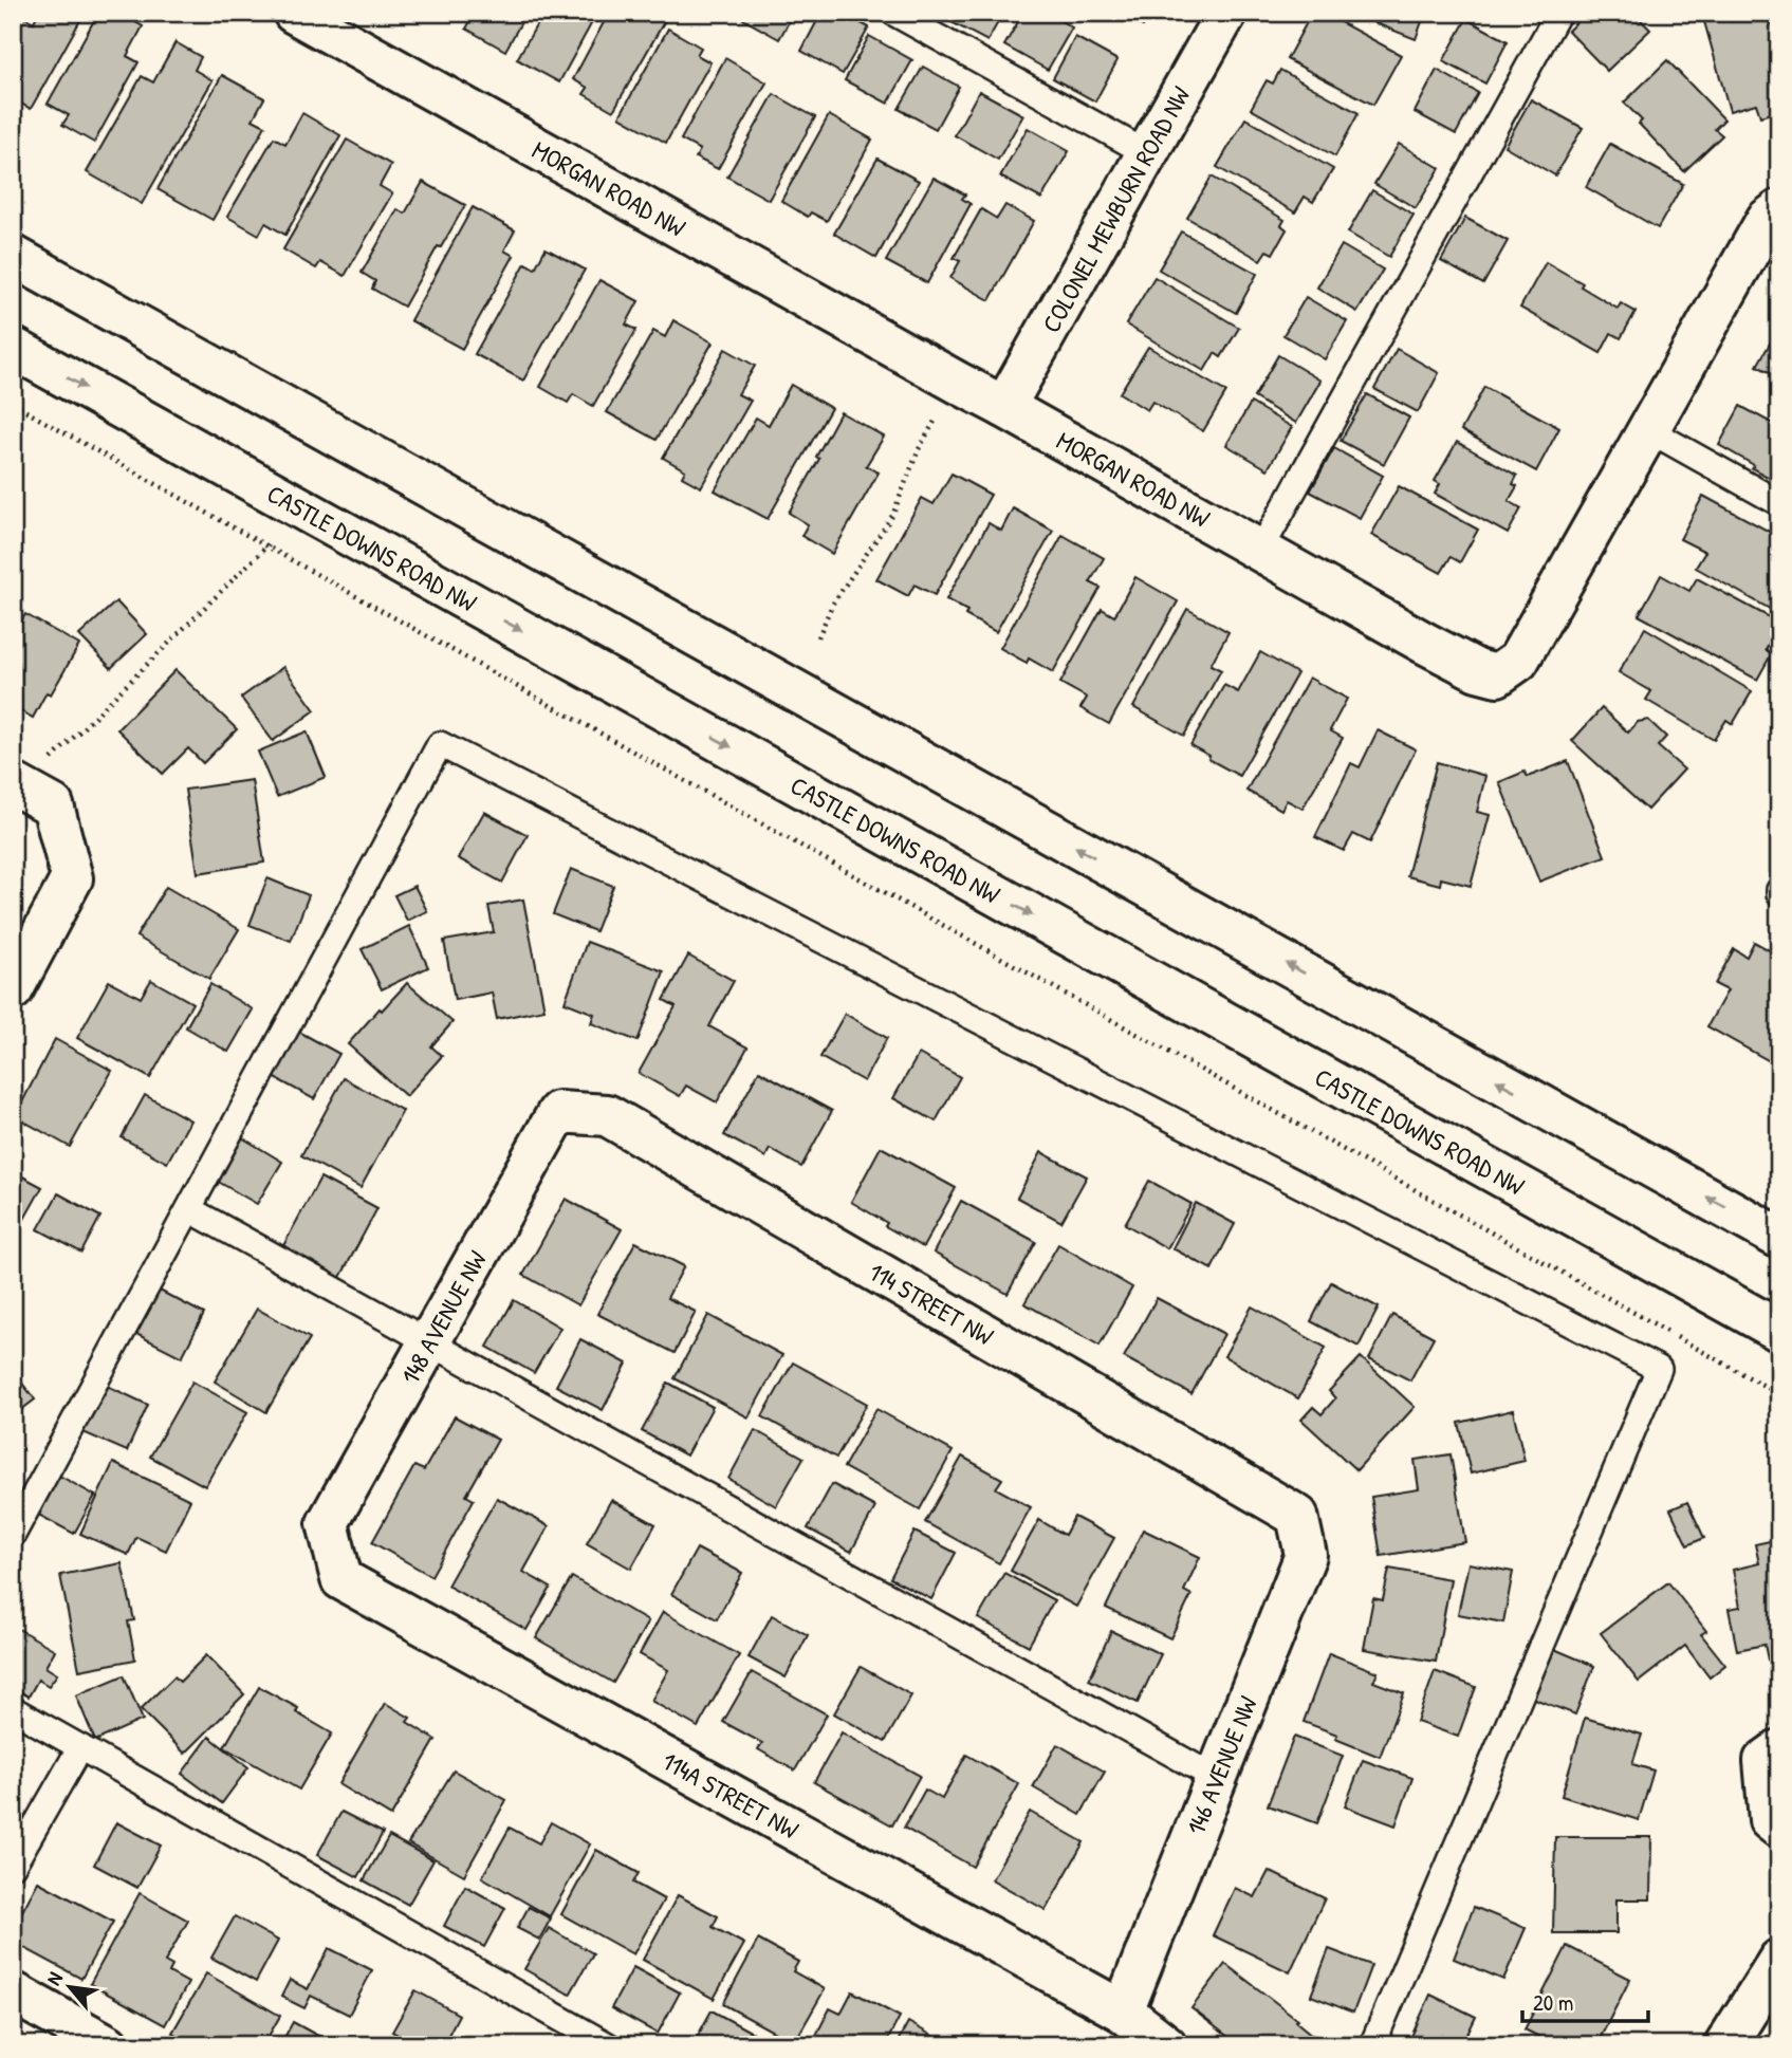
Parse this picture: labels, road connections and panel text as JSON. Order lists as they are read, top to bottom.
{
  "streets": {
    "street": [
      "MORGAN ROAD NW",
      "COLONEL MEWBURN ROAD NW",
      "CASTLE DOWNS ROAD NW",
      "114 STREET NW",
      "148 AVENUE NW",
      "146 AVENUE NW",
      "114A STREET NW"
    ]
  },
  "crossings": [
    ["MORGAN ROAD NW", "COLONEL MEWBURN ROAD NW"],
    ["114 STREET NW", "148 AVENUE NW"],
    ["114 STREET NW", "146 AVENUE NW"],
    ["148 AVENUE NW", "114A STREET NW"],
    ["146 AVENUE NW", "114A STREET NW"]
  ],
  "scale_bar": "20 m",
  "north": "top left"
}
